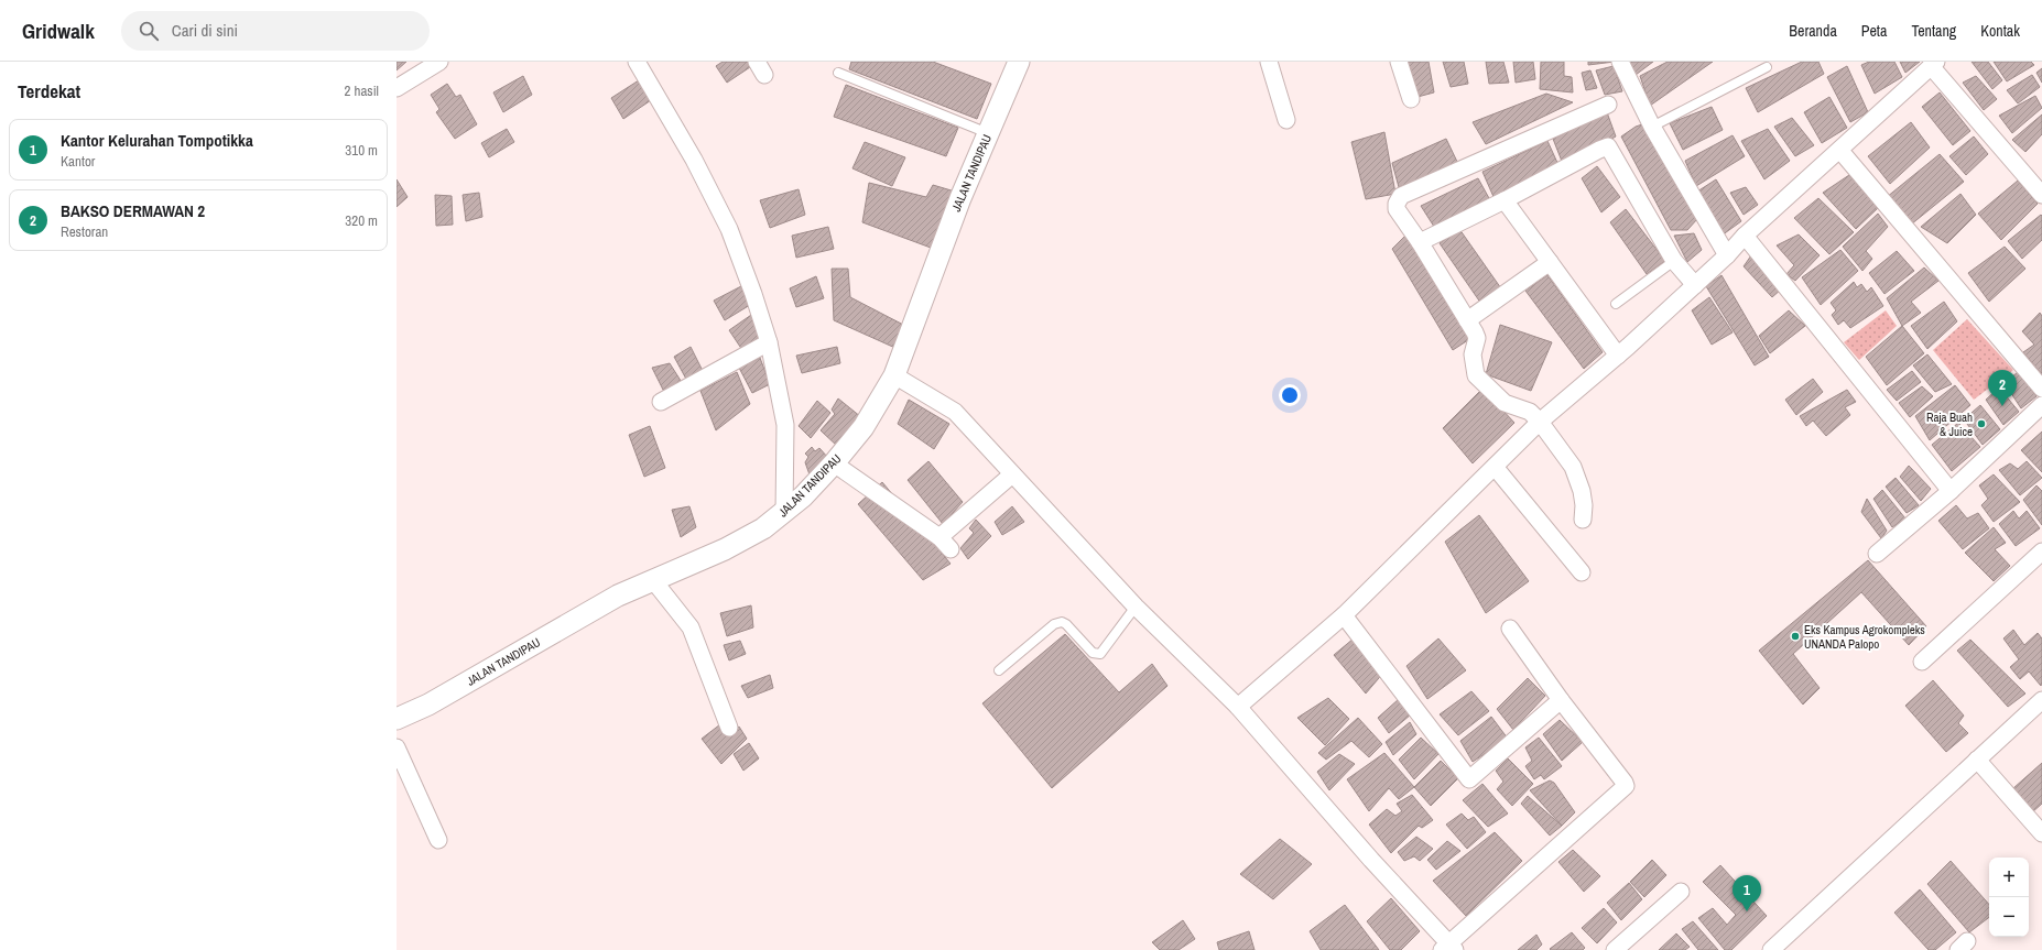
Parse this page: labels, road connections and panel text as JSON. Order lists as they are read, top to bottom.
{
  "streets": {
    "street": ["JALAN TANDIPAU"]
  },
  "places": ["Raja Buah & Juice", "Eks Kampus Agrokompleks UNANDA Palopo"],
  "page": {
    "header": "Gridwalk",
    "search": "Cari di sini",
    "nav": [
      "Beranda",
      "Peta",
      "Tentang",
      "Kontak"
    ],
    "heading": ["Terdekat", "2 hasil"],
    "list": [
      {
        "mark": "1",
        "name": "Kantor Kelurahan Tompotikka",
        "note": "Kantor",
        "value": "310 m"
      },
      {
        "mark": "2",
        "name": "BAKSO DERMAWAN 2",
        "note": "Restoran",
        "value": "320 m"
      }
    ],
    "pins": ["2", "1"],
    "map_buttons": ["+", "−"]
  }
}
